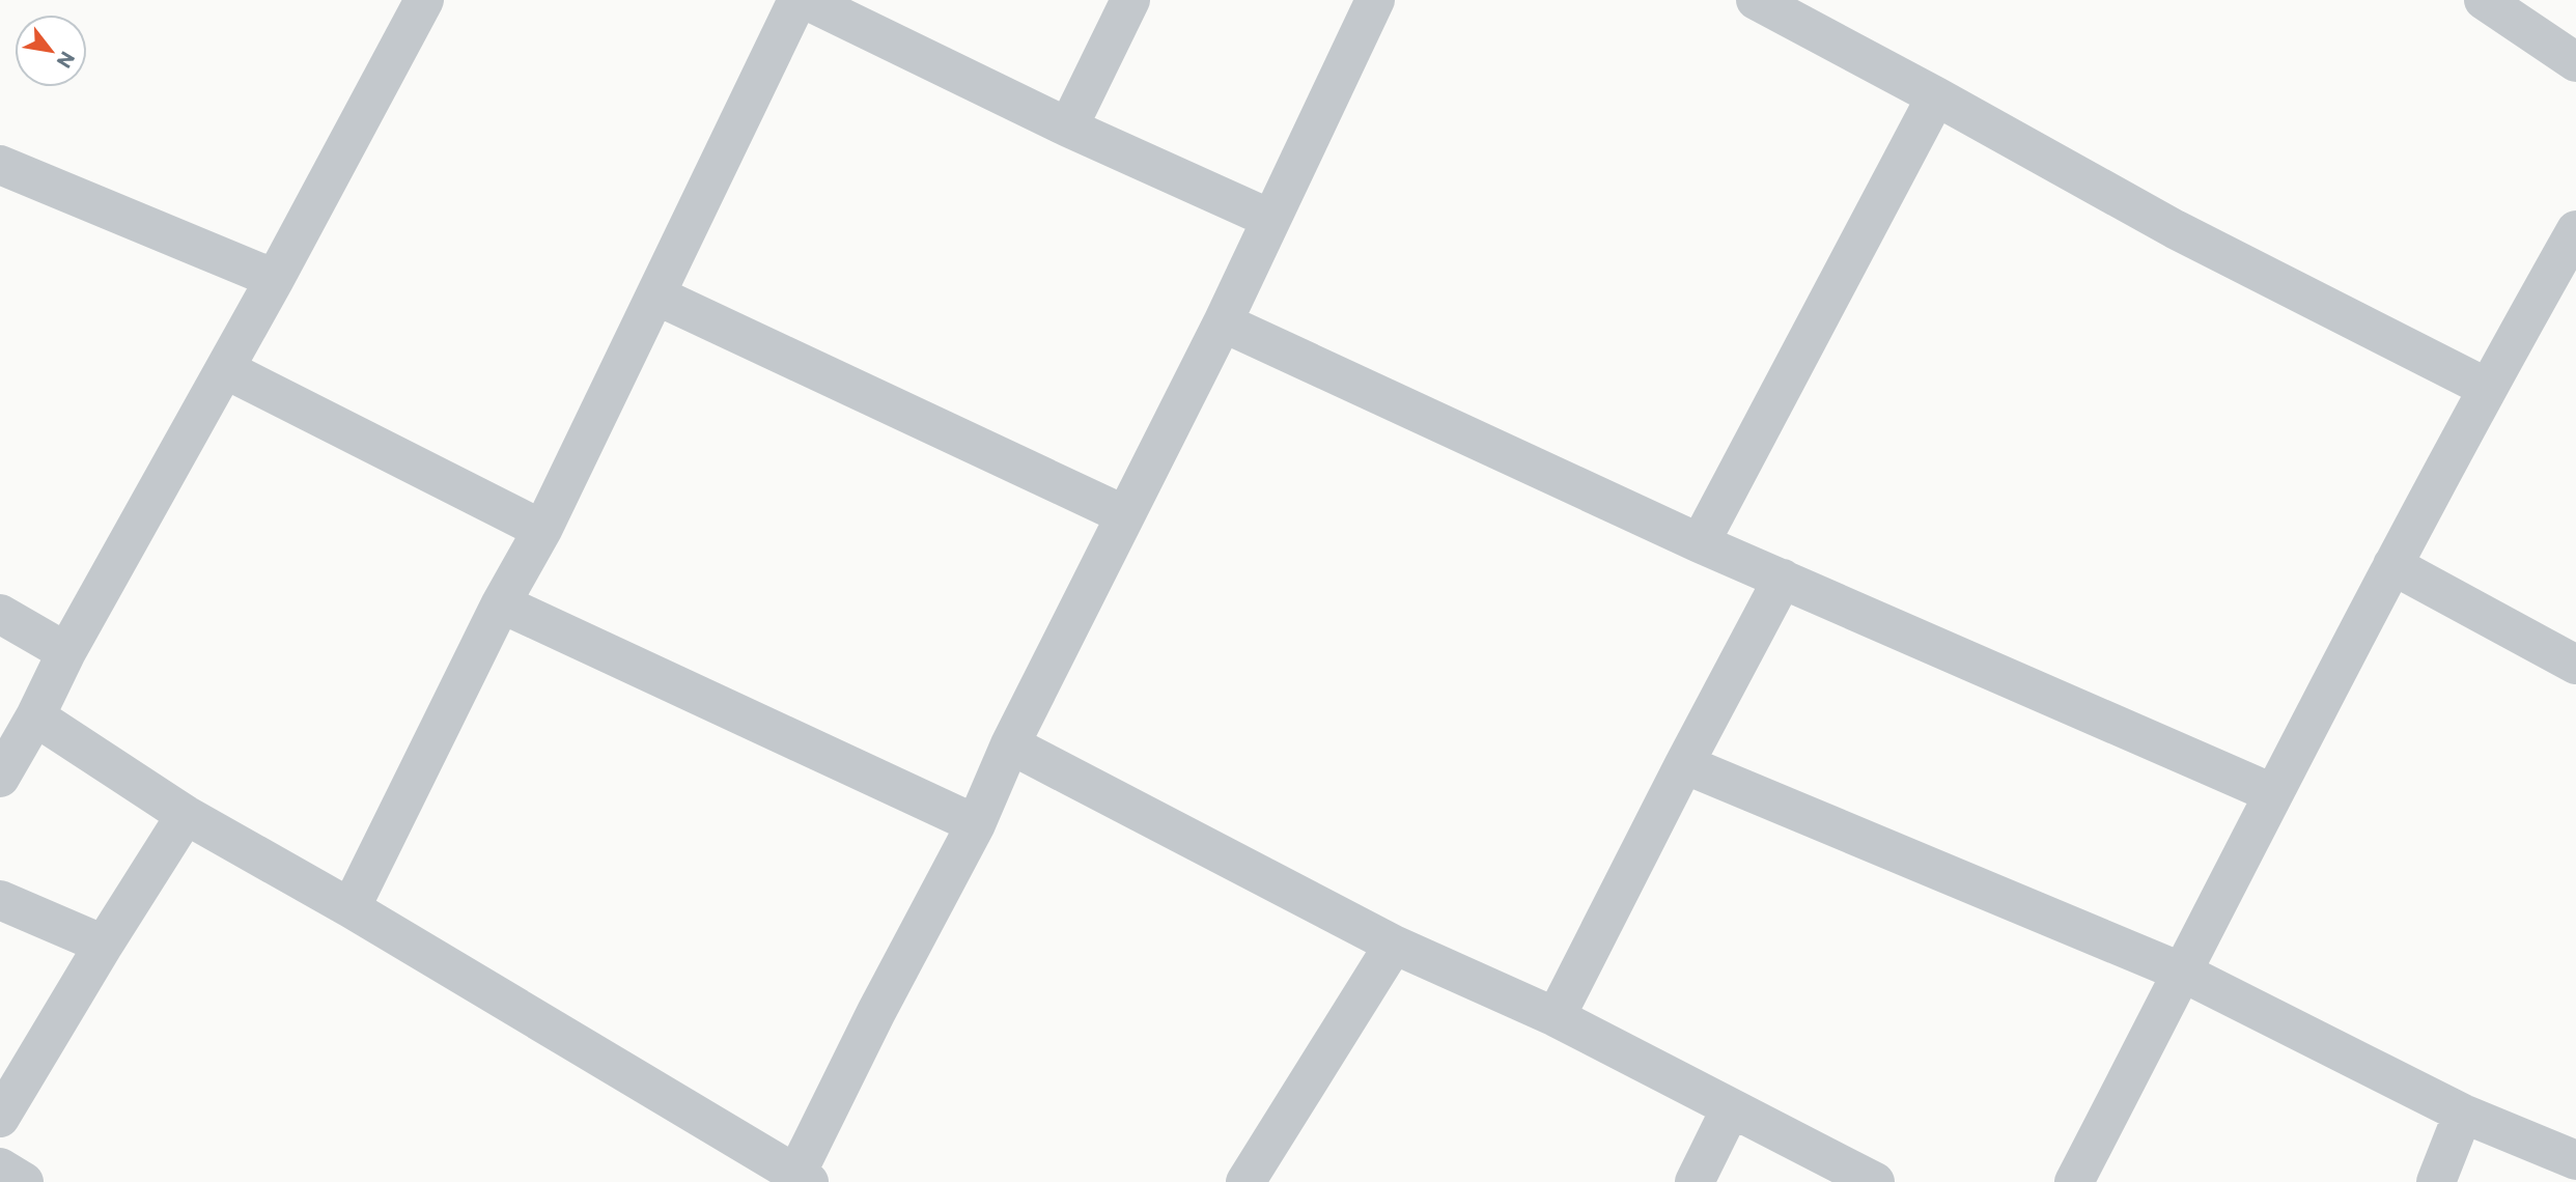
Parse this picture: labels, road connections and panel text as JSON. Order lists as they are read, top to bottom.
{
  "north": "bottom right"
}
